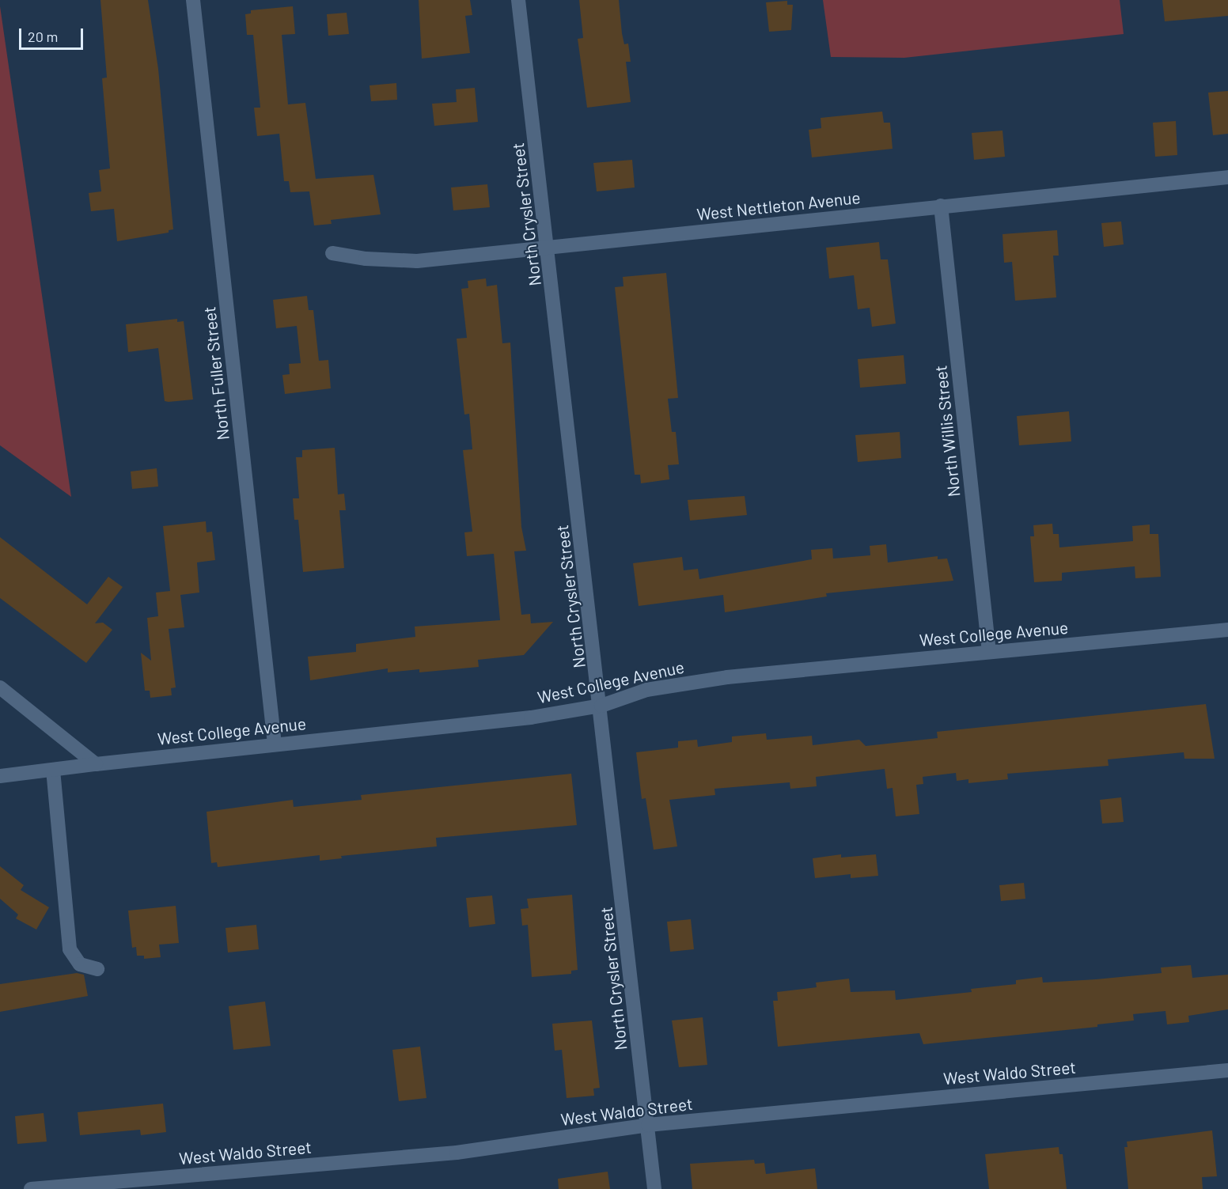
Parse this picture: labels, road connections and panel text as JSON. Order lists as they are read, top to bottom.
{
  "streets": {
    "street": [
      "West Nettleton Avenue",
      "North Crysler Street",
      "North Fuller Street",
      "North Willis Street",
      "West College Avenue",
      "West Waldo Street"
    ]
  },
  "crossings": [
    ["West Nettleton Avenue", "North Crysler Street"],
    ["West Nettleton Avenue", "North Willis Street"],
    ["North Crysler Street", "West College Avenue"],
    ["North Crysler Street", "West Waldo Street"],
    ["North Fuller Street", "West College Avenue"],
    ["North Willis Street", "West College Avenue"]
  ],
  "scale_bar": "20 m"
}
